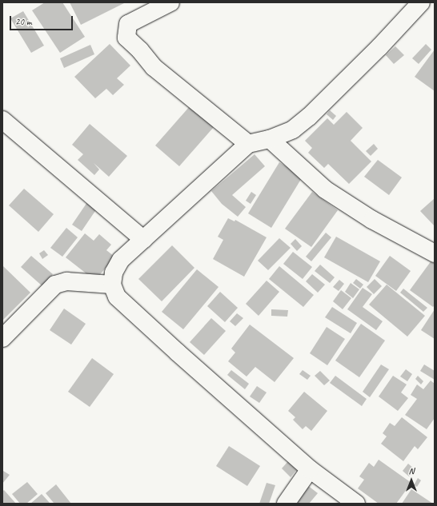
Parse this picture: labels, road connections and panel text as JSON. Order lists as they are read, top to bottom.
{
  "scale_bar": "20 m",
  "north": "top"
}
